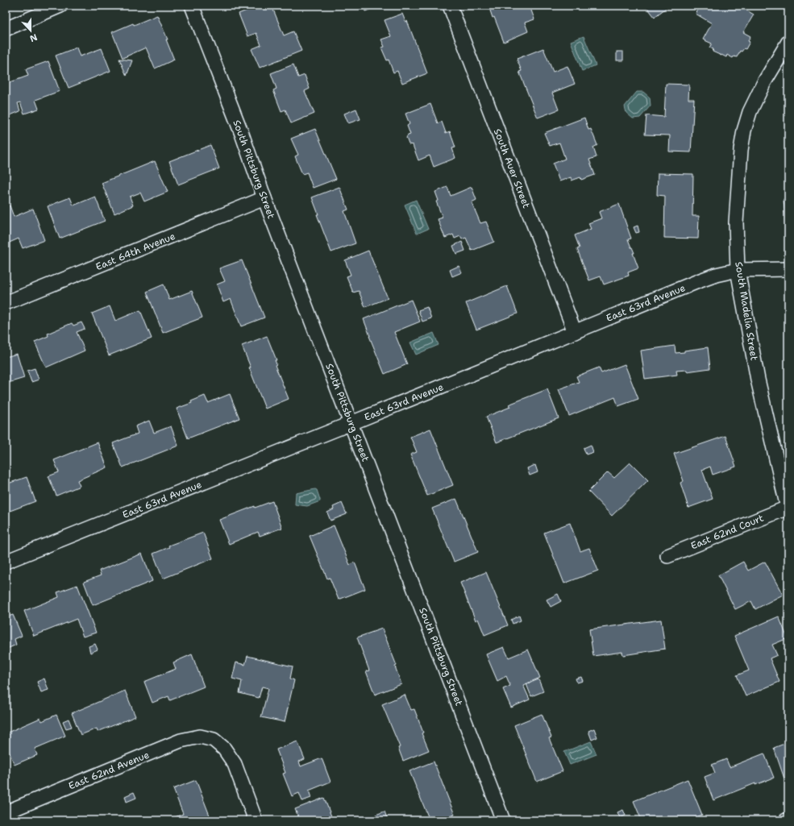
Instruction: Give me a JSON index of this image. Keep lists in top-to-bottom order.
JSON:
{
  "streets": {
    "street": [
      "South Auer Street",
      "South Pittsburg Street",
      "East 64th Avenue",
      "East 63rd Avenue",
      "South Madelia Street",
      "East 62nd Court",
      "East 62nd Avenue"
    ]
  },
  "crossings": [
    ["South Auer Street", "East 63rd Avenue"],
    ["South Pittsburg Street", "East 64th Avenue"],
    ["South Pittsburg Street", "East 63rd Avenue"],
    ["East 63rd Avenue", "South Madelia Street"],
    ["South Madelia Street", "East 62nd Court"]
  ],
  "north": "bottom"
}
